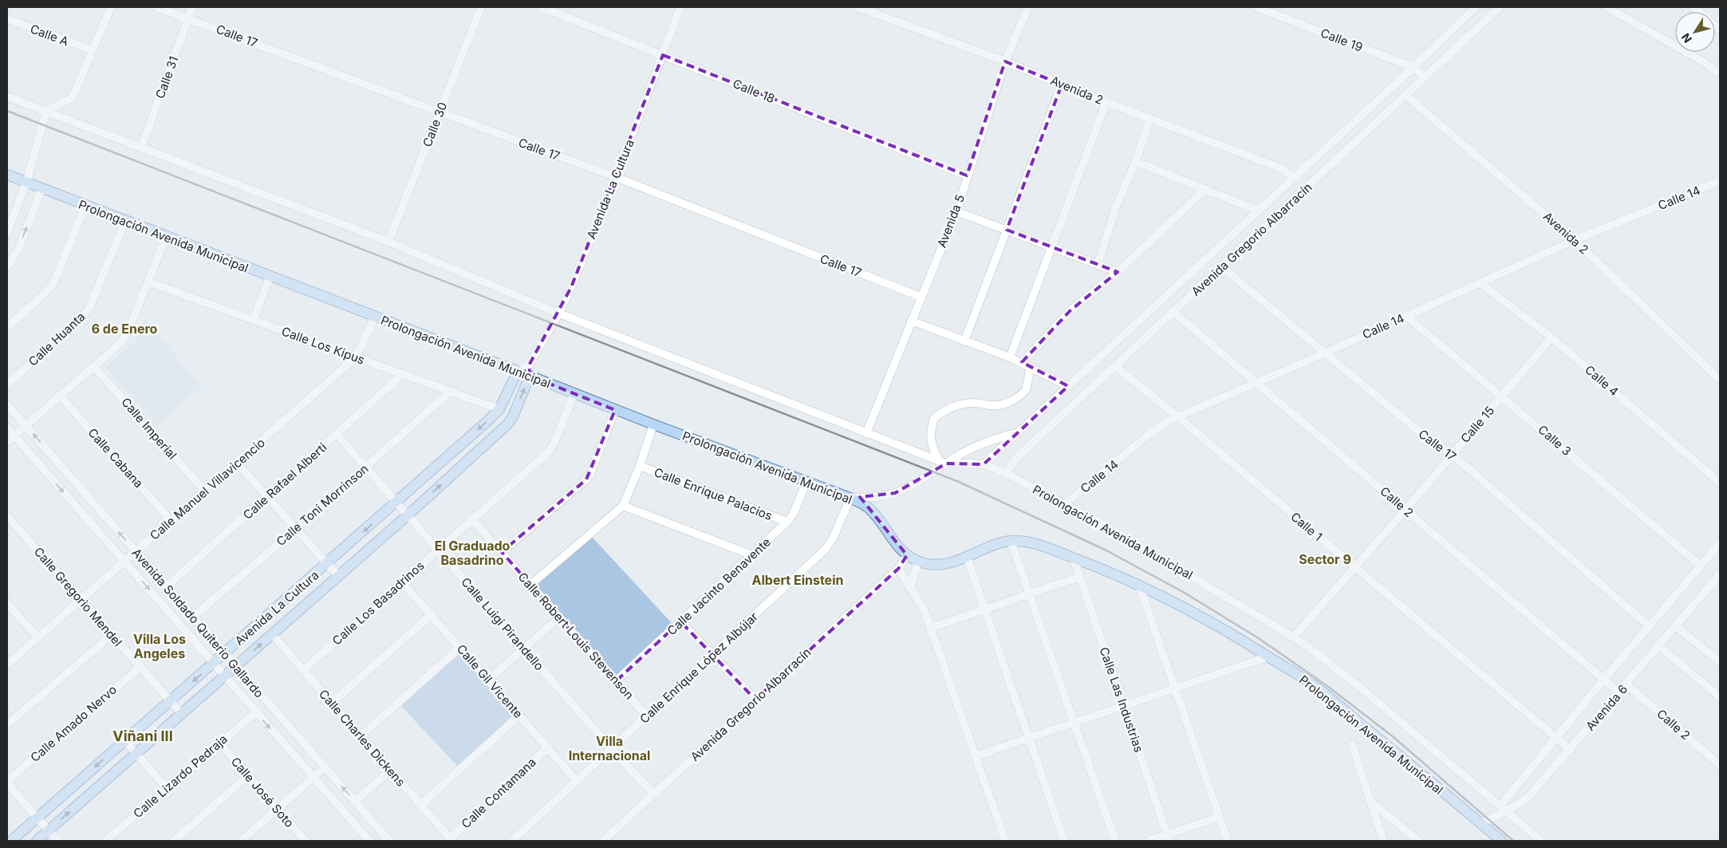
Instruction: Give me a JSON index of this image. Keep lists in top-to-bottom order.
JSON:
{
  "streets": {
    "main road": ["Avenida La Cultura", "Prolongación Avenida Municipal"],
    "street": [
      "Calle A",
      "Calle 17",
      "Calle 19",
      "Calle 31",
      "Avenida 2",
      "Calle 18",
      "Calle 30",
      "Calle 14",
      "Avenida 5",
      "Avenida Gregorio Albarracín",
      "Calle Huanta",
      "Calle Los Kipus",
      "Calle 4",
      "Calle 15",
      "Calle Imperial",
      "Calle 3",
      "Calle Cabana",
      "Calle Rafael Alberti",
      "Calle Manuel Villavicencio",
      "Calle Enrique Palacios",
      "Calle 2",
      "Calle Toni Morrinson",
      "Calle 1",
      "Calle Jacinto Benavente",
      "Calle Gregorio Mendel",
      "Calle Los Basadrinos",
      "Avenida Soldado Quiterio Gallardo",
      "Calle Luigi Pirandello",
      "Calle Robert Louis Stevenson",
      "Calle Enrique López Albújar",
      "Calle Gil Vicente",
      "Calle Las Industrias",
      "Avenida 6",
      "Calle Amado Nervo",
      "Calle Charles Dickens",
      "Calle Lizardo Pedraja",
      "Calle José Soto",
      "Calle Contamana"
    ]
  },
  "crossings": [
    ["Calle 17", "Calle 31"],
    ["Calle 17", "Calle 30"],
    ["Calle 17", "Avenida La Cultura"],
    ["Calle 17", "Calle 14"],
    ["Calle 17", "Avenida 5"],
    ["Calle 17", "Avenida Gregorio Albarracín"],
    ["Calle 17", "Calle 15"],
    ["Calle 17", "Avenida 6"],
    ["Calle 19", "Avenida Gregorio Albarracín"],
    ["Avenida 2", "Calle 14"],
    ["Avenida 2", "Avenida 5"],
    ["Avenida 2", "Avenida Gregorio Albarracín"],
    ["Calle 18", "Avenida La Cultura"],
    ["Calle 18", "Avenida 5"],
    ["Avenida La Cultura", "Prolongación Avenida Municipal"],
    ["Avenida La Cultura", "Calle Los Kipus"],
    ["Avenida La Cultura", "Calle Gregorio Mendel"],
    ["Avenida La Cultura", "Avenida Soldado Quiterio Gallardo"],
    ["Avenida La Cultura", "Calle Luigi Pirandello"],
    ["Avenida La Cultura", "Calle Charles Dickens"],
    ["Calle 14", "Prolongación Avenida Municipal"],
    ["Calle 14", "Calle 4"],
    ["Calle 14", "Calle 3"],
    ["Calle 14", "Calle 2"],
    ["Calle 14", "Calle 1"],
    ["Prolongación Avenida Municipal", "Avenida Gregorio Albarracín"],
    ["Prolongación Avenida Municipal", "Calle Huanta"],
    ["Prolongación Avenida Municipal", "Calle 15"],
    ["Prolongación Avenida Municipal", "Calle Manuel Villavicencio"],
    ["Prolongación Avenida Municipal", "Calle Jacinto Benavente"],
    ["Prolongación Avenida Municipal", "Calle Los Basadrinos"],
    ["Prolongación Avenida Municipal", "Calle Enrique López Albújar"],
    ["Prolongación Avenida Municipal", "Calle Las Industrias"],
    ["Prolongación Avenida Municipal", "Avenida 6"],
    ["Avenida Gregorio Albarracín", "Calle 2"],
    ["Avenida Gregorio Albarracín", "Calle 1"],
    ["Avenida Gregorio Albarracín", "Calle Luigi Pirandello"],
    ["Calle Los Kipus", "Calle Rafael Alberti"],
    ["Calle Los Kipus", "Calle Manuel Villavicencio"],
    ["Calle Los Kipus", "Calle Toni Morrinson"],
    ["Calle 4", "Calle 15"],
    ["Calle 15", "Calle 3"],
    ["Calle 15", "Calle 2"],
    ["Calle 15", "Calle 1"],
    ["Calle Imperial", "Calle Manuel Villavicencio"],
    ["Calle 3", "Avenida 6"],
    ["Calle Cabana", "Calle Manuel Villavicencio"],
    ["Calle Rafael Alberti", "Avenida Soldado Quiterio Gallardo"],
    ["Calle Rafael Alberti", "Calle Luigi Pirandello"],
    ["Calle Manuel Villavicencio", "Calle Gregorio Mendel"],
    ["Calle Manuel Villavicencio", "Avenida Soldado Quiterio Gallardo"],
    ["Calle Enrique Palacios", "Calle Jacinto Benavente"],
    ["Calle 2", "Avenida 6"],
    ["Calle Toni Morrinson", "Avenida Soldado Quiterio Gallardo"],
    ["Calle Toni Morrinson", "Calle Luigi Pirandello"],
    ["Calle 1", "Avenida 6"],
    ["Calle Jacinto Benavente", "Calle Robert Louis Stevenson"],
    ["Calle Gregorio Mendel", "Calle Amado Nervo"],
    ["Calle Los Basadrinos", "Calle Luigi Pirandello"],
    ["Calle Los Basadrinos", "Calle Robert Louis Stevenson"],
    ["Calle Los Basadrinos", "Calle Gil Vicente"],
    ["Calle Los Basadrinos", "Calle Charles Dickens"],
    ["Avenida Soldado Quiterio Gallardo", "Calle Lizardo Pedraja"],
    ["Calle Luigi Pirandello", "Calle Enrique López Albújar"],
    ["Calle Robert Louis Stevenson", "Calle Enrique López Albújar"],
    ["Calle Enrique López Albújar", "Calle Gil Vicente"],
    ["Calle Gil Vicente", "Calle Contamana"],
    ["Calle Charles Dickens", "Calle Contamana"],
    ["Calle Lizardo Pedraja", "Calle José Soto"]
  ],
  "districts": [
    "6 de Enero",
    "El Graduado Basadrino",
    "Sector 9",
    "Albert Einstein",
    "Villa Los Angeles",
    "Viñani III",
    "Villa Internacional"
  ],
  "north": "bottom left"
}
